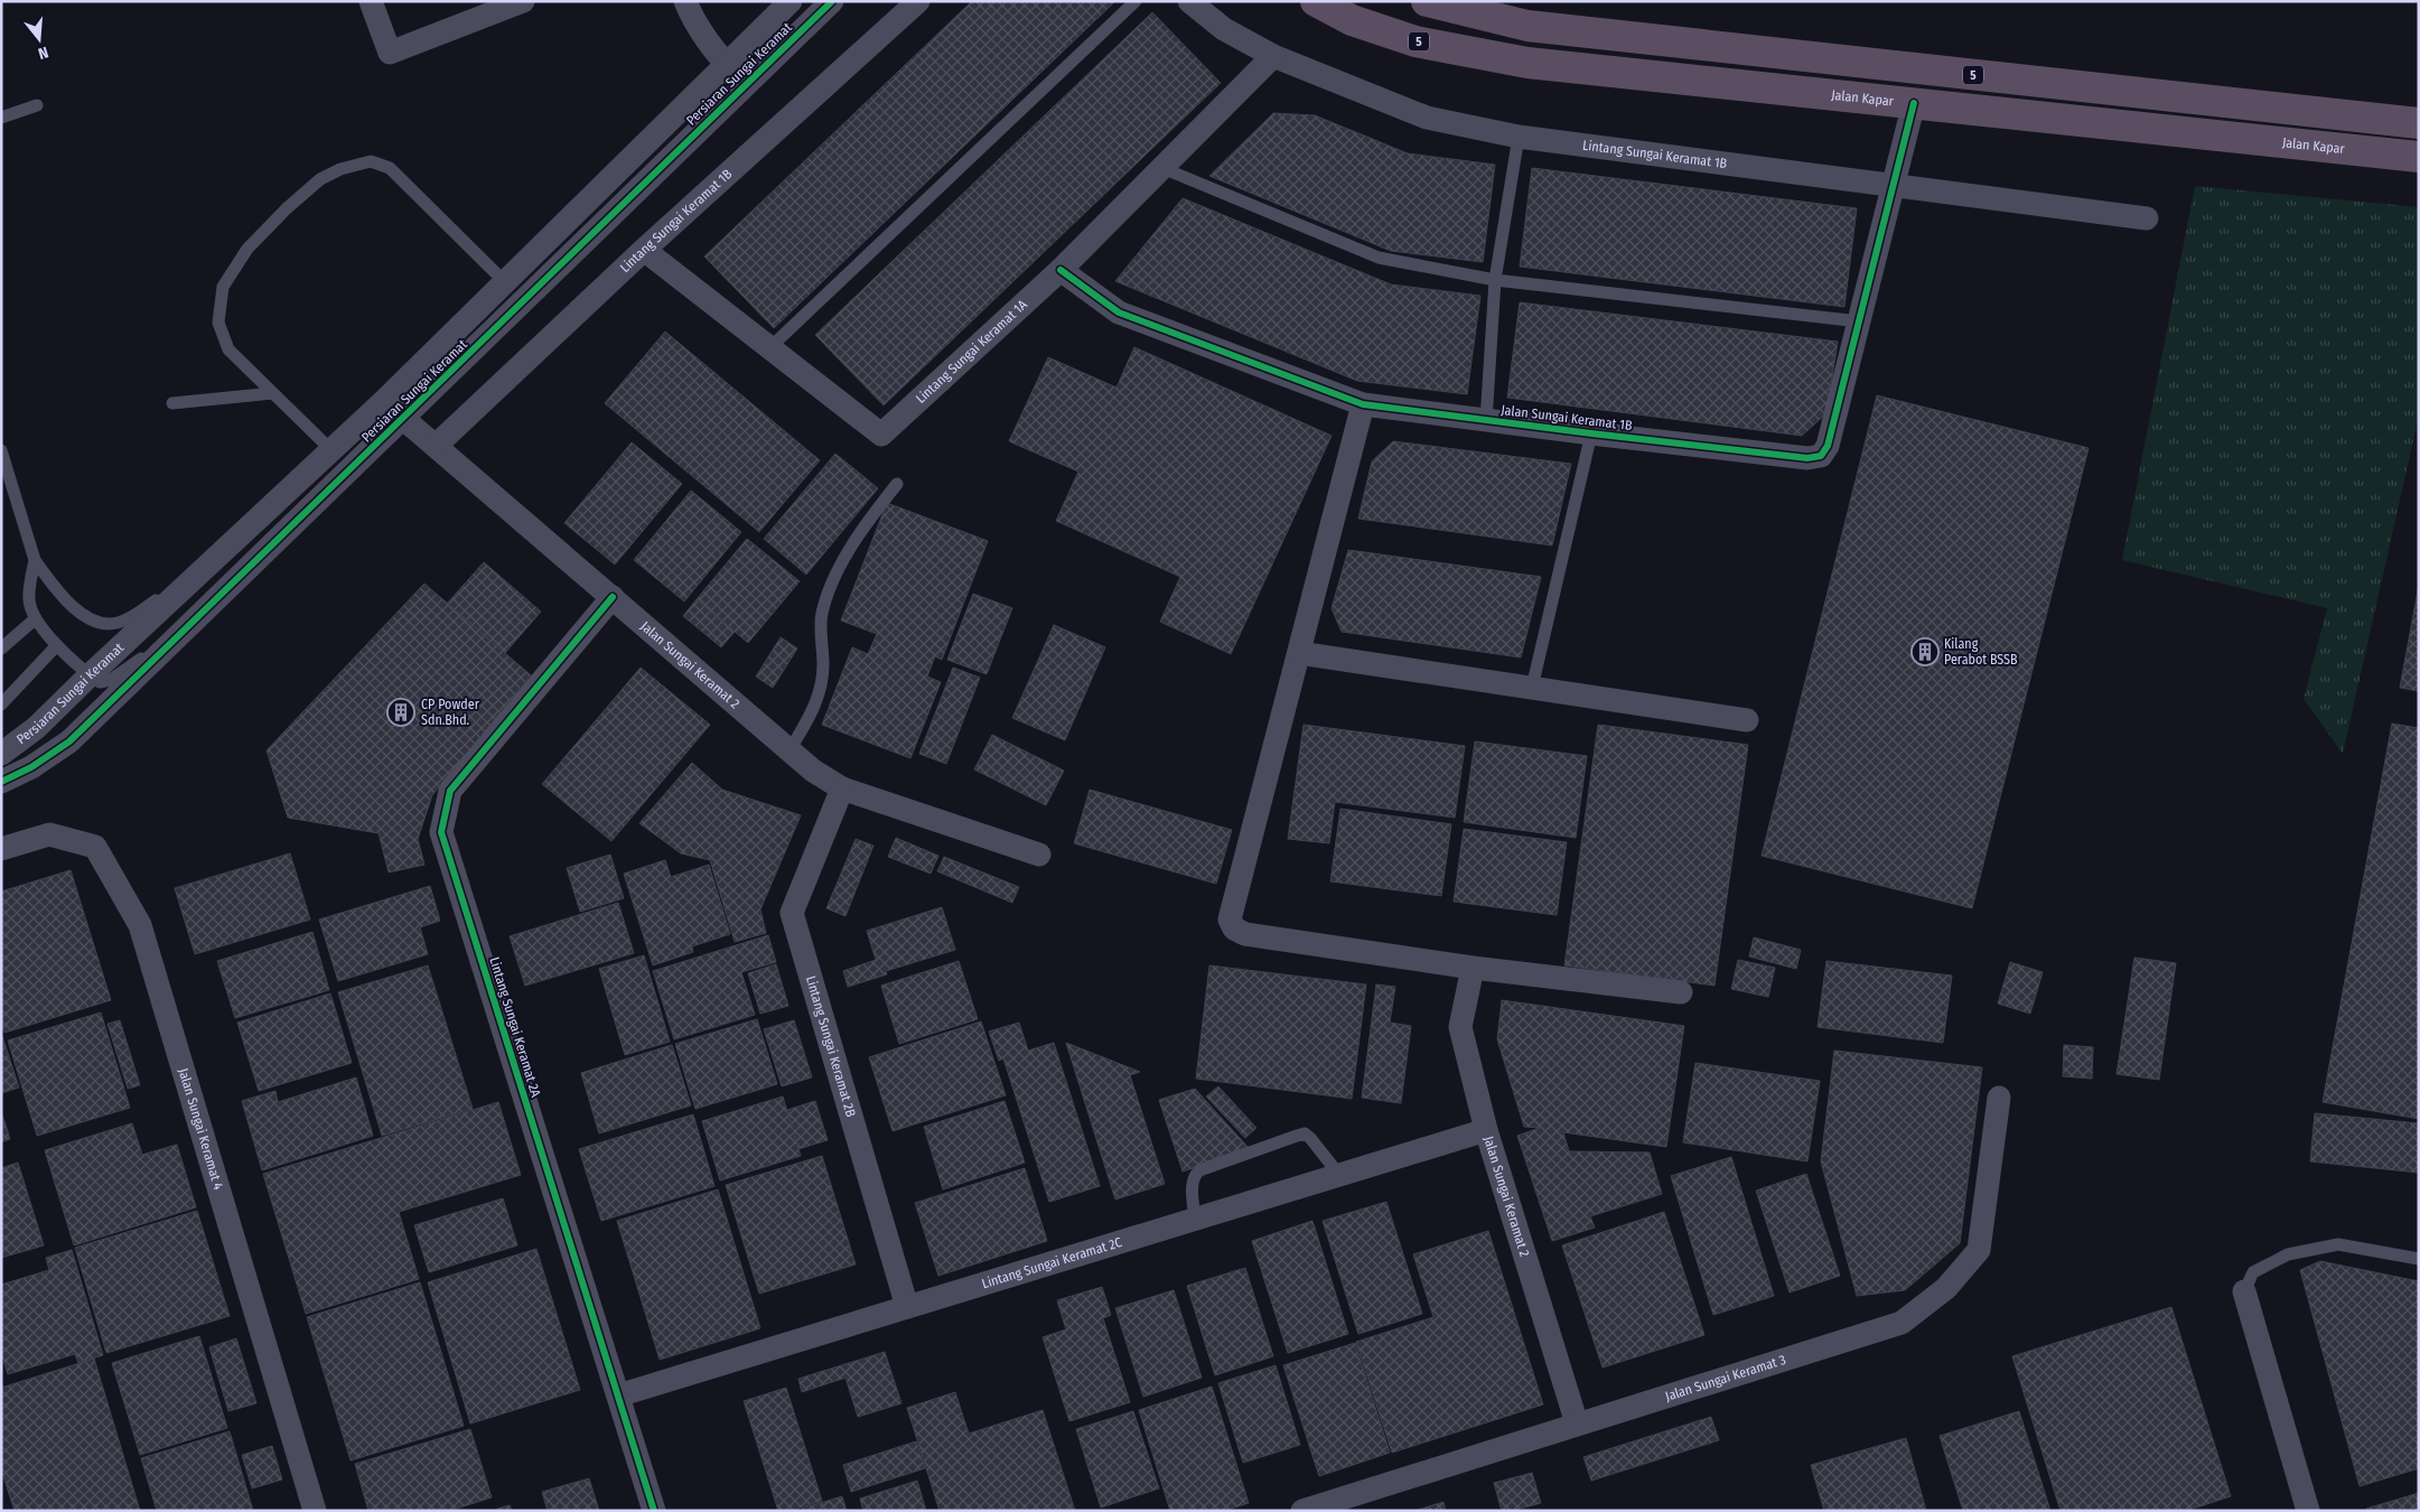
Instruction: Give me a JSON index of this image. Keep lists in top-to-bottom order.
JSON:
{
  "streets": {
    "highway": ["5", "Jalan Kapar"],
    "street": [
      "Persiaran Sungai Keramat",
      "Lintang Sungai Keramat 1B",
      "Lintang Sungai Keramat 1A",
      "Jalan Sungai Keramat 1B",
      "Jalan Sungai Keramat 2",
      "Lintang Sungai Keramat 2A",
      "Lintang Sungai Keramat 2B",
      "Jalan Sungai Keramat 4",
      "Lintang Sungai Keramat 2C",
      "Jalan Sungai Keramat 3"
    ]
  },
  "crossings": [
    ["Persiaran Sungai Keramat", "Jalan Sungai Keramat 2"],
    ["Jalan Kapar", "Jalan Sungai Keramat 1B"],
    ["Lintang Sungai Keramat 1B", "Lintang Sungai Keramat 1A"],
    ["Lintang Sungai Keramat 1B", "Jalan Sungai Keramat 1B"],
    ["Lintang Sungai Keramat 1B", "Jalan Sungai Keramat 2"],
    ["Lintang Sungai Keramat 1A", "Jalan Sungai Keramat 1B"],
    ["Jalan Sungai Keramat 2", "Lintang Sungai Keramat 2A"],
    ["Jalan Sungai Keramat 2", "Lintang Sungai Keramat 2B"],
    ["Jalan Sungai Keramat 2", "Lintang Sungai Keramat 2C"],
    ["Jalan Sungai Keramat 2", "Jalan Sungai Keramat 3"],
    ["Lintang Sungai Keramat 2A", "Lintang Sungai Keramat 2C"],
    ["Lintang Sungai Keramat 2B", "Lintang Sungai Keramat 2C"]
  ],
  "places": {
    "building": ["Kilang Perabot BSSB", "CP Powder Sdn.Bhd."]
  },
  "north": "bottom"
}
